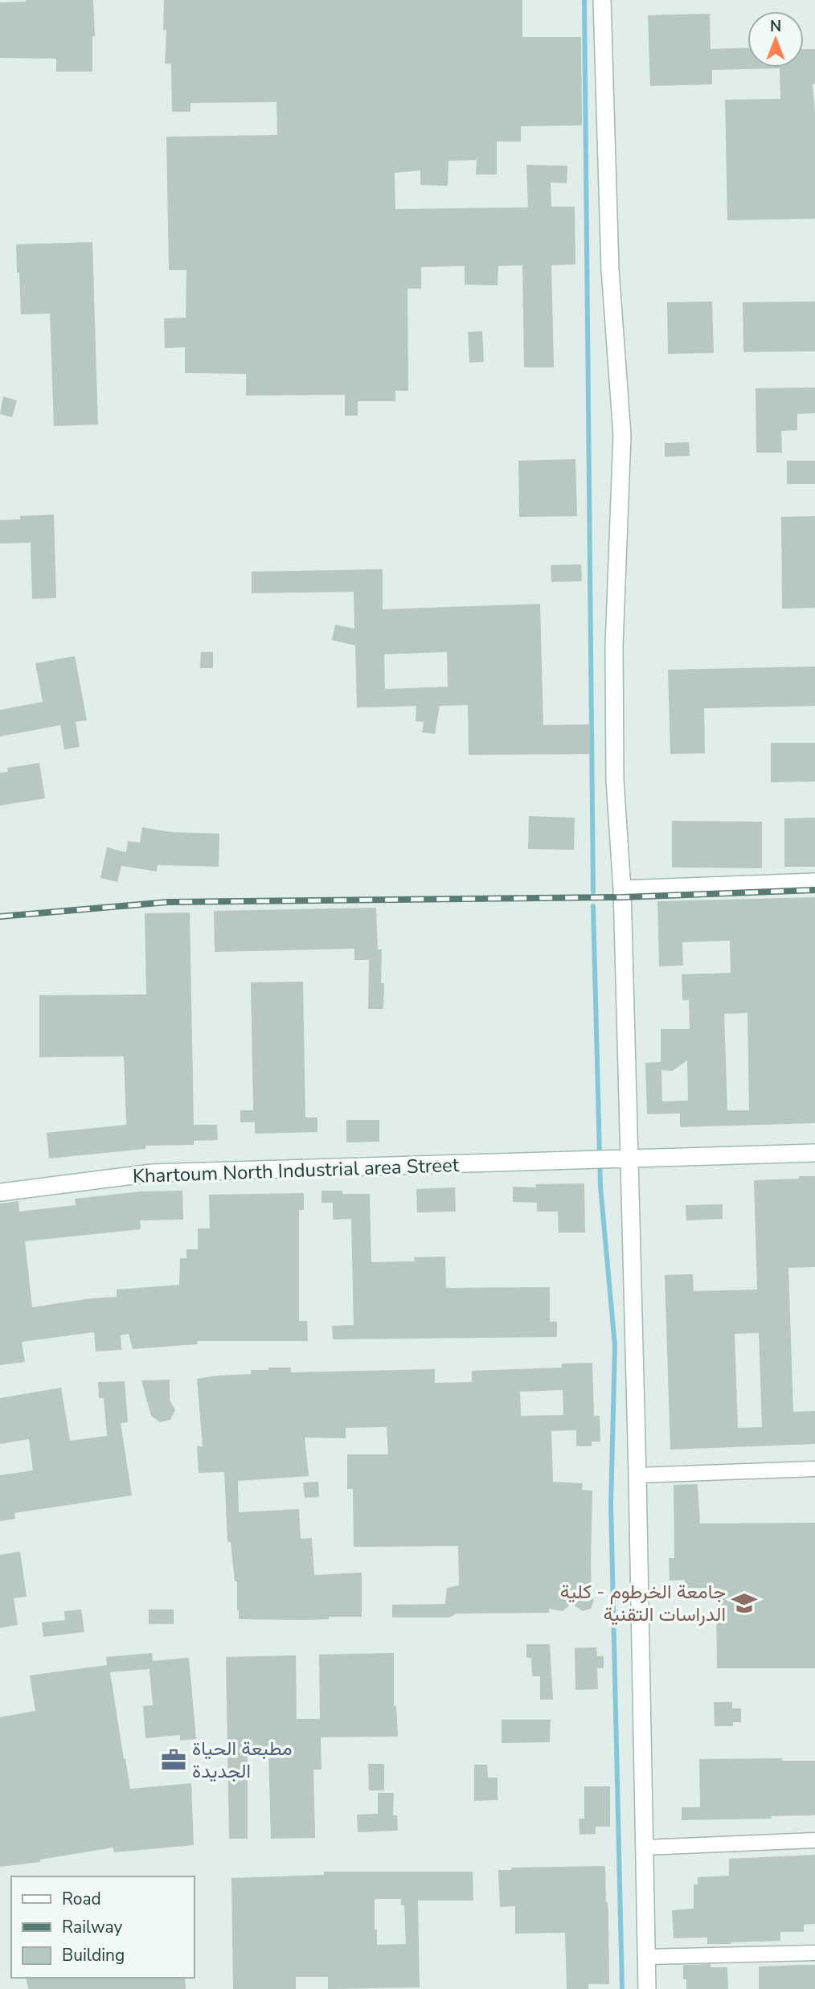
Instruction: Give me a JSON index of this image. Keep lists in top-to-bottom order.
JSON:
{
  "streets": {
    "street": ["Khartoum North Industrial area Street"]
  },
  "places": {
    "school or university": ["جامعة الخرطوم - كلية الدراسات التقنية"],
    "office": ["مطبعة الحياة الجديدة"]
  },
  "legend": ["Road", "Railway", "Building"],
  "north": "top"
}
